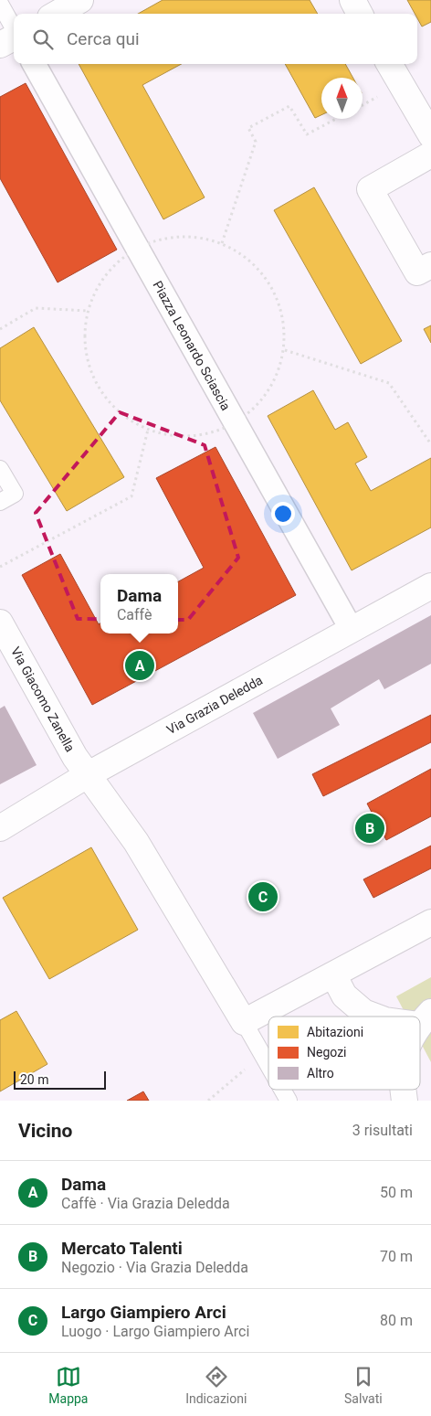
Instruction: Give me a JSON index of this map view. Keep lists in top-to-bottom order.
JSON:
{
  "streets": {
    "street": ["Piazza Leonardo Sciascia", "Via Giacomo Zanella", "Via Grazia Deledda"]
  },
  "crossings": [
    ["Piazza Leonardo Sciascia", "Via Grazia Deledda"],
    ["Via Giacomo Zanella", "Via Grazia Deledda"]
  ],
  "legend": ["Abitazioni", "Negozi", "Altro"],
  "scale_bar": "20 m",
  "north": "top",
  "page": {
    "search": "Cerca qui",
    "popup": ["Dama", "Caffè"],
    "pins": ["A", "B", "C"],
    "scale": "20 m",
    "heading": ["Vicino", "3 risultati"],
    "list": [
      {
        "mark": "A",
        "name": "Dama",
        "note": "Caffè · Via Grazia Deledda",
        "value": "50 m"
      },
      {
        "mark": "B",
        "name": "Mercato Talenti",
        "note": "Negozio · Via Grazia Deledda",
        "value": "70 m"
      },
      {
        "mark": "C",
        "name": "Largo Giampiero Arci",
        "note": "Luogo · Largo Giampiero Arci",
        "value": "80 m"
      }
    ],
    "nav": ["Mappa", "Indicazioni", "Salvati"]
  }
}
